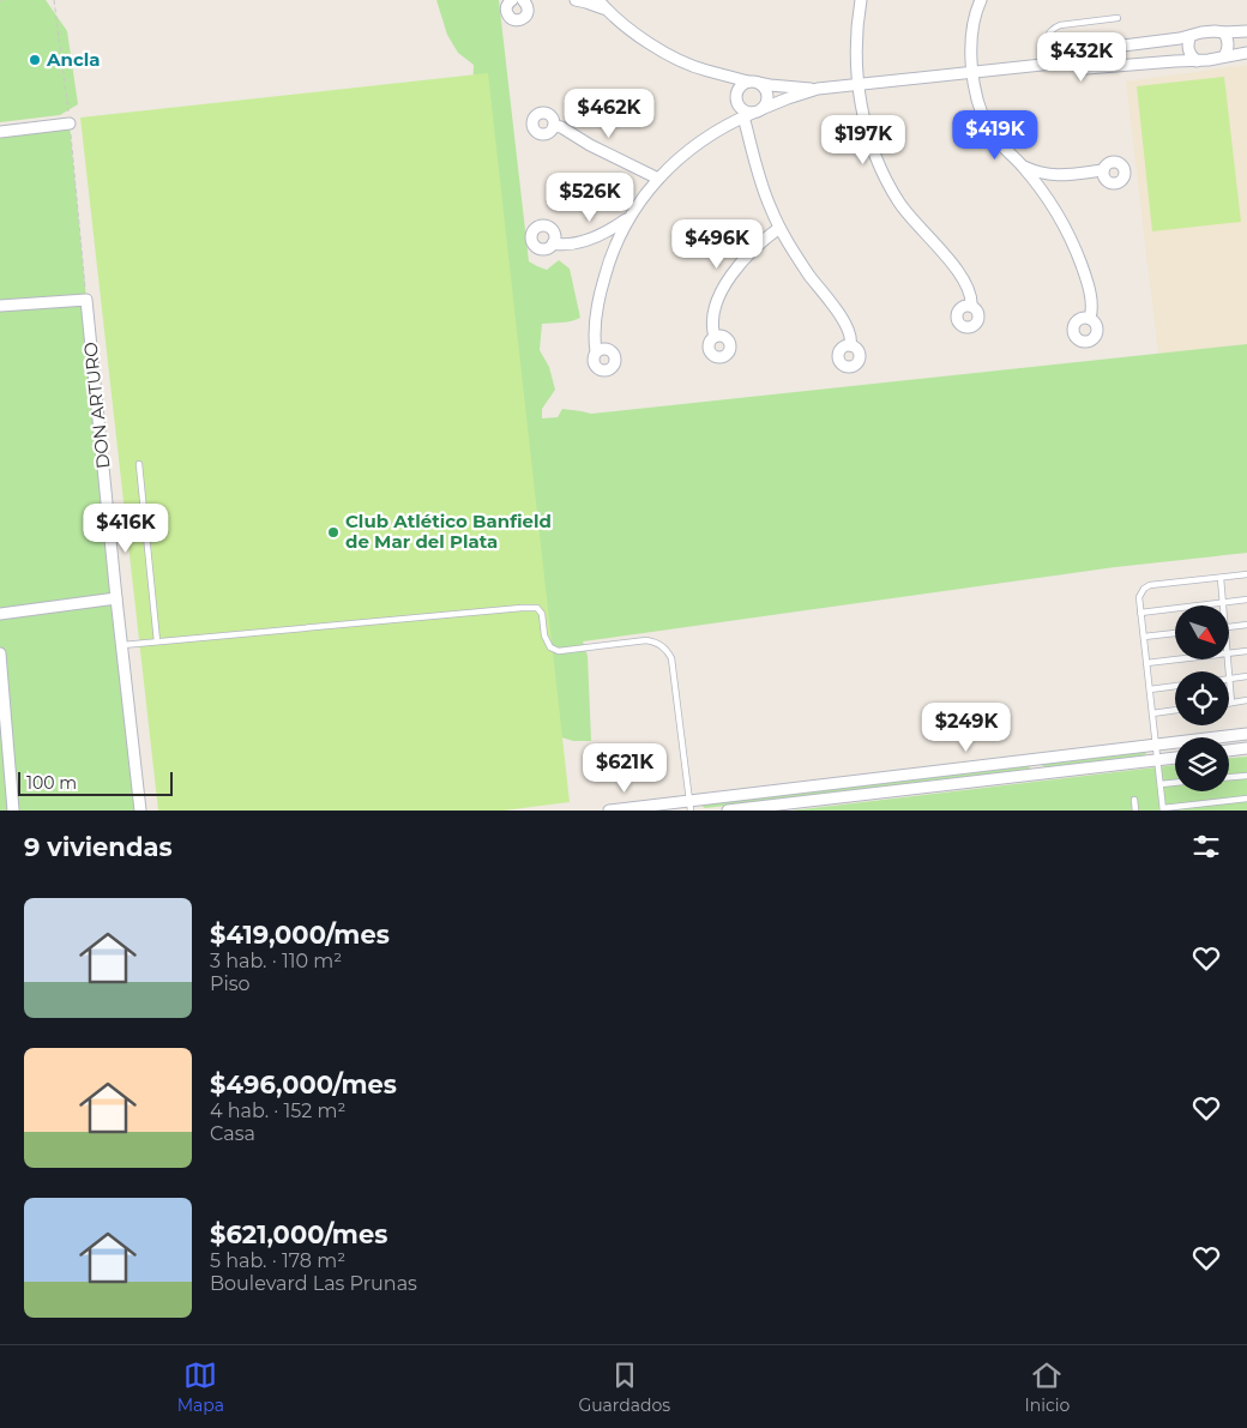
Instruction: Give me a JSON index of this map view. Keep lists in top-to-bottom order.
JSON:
{
  "streets": {
    "street": ["DON ARTURO"]
  },
  "places": ["Ancla", "Club Atlético Banfield de Mar del Plata"],
  "scale_bar": "100 m",
  "north": "bottom right",
  "page": {
    "price": [
      "$432K",
      "$462K",
      "$419K",
      "$197K",
      "$526K",
      "$496K",
      "$416K",
      "$249K",
      "$621K"
    ],
    "scale": "100 m",
    "heading": "9 viviendas",
    "list": [
      {
        "name": "$419,000/mes",
        "note": "3 hab. · 110 m² · Piso"
      },
      {
        "name": "$496,000/mes",
        "note": "4 hab. · 152 m² · Casa"
      },
      {
        "name": "$621,000/mes",
        "note": "5 hab. · 178 m² · Boulevard Las Prunas"
      }
    ],
    "tabs": ["Mapa", "Guardados", "Inicio"]
  }
}
